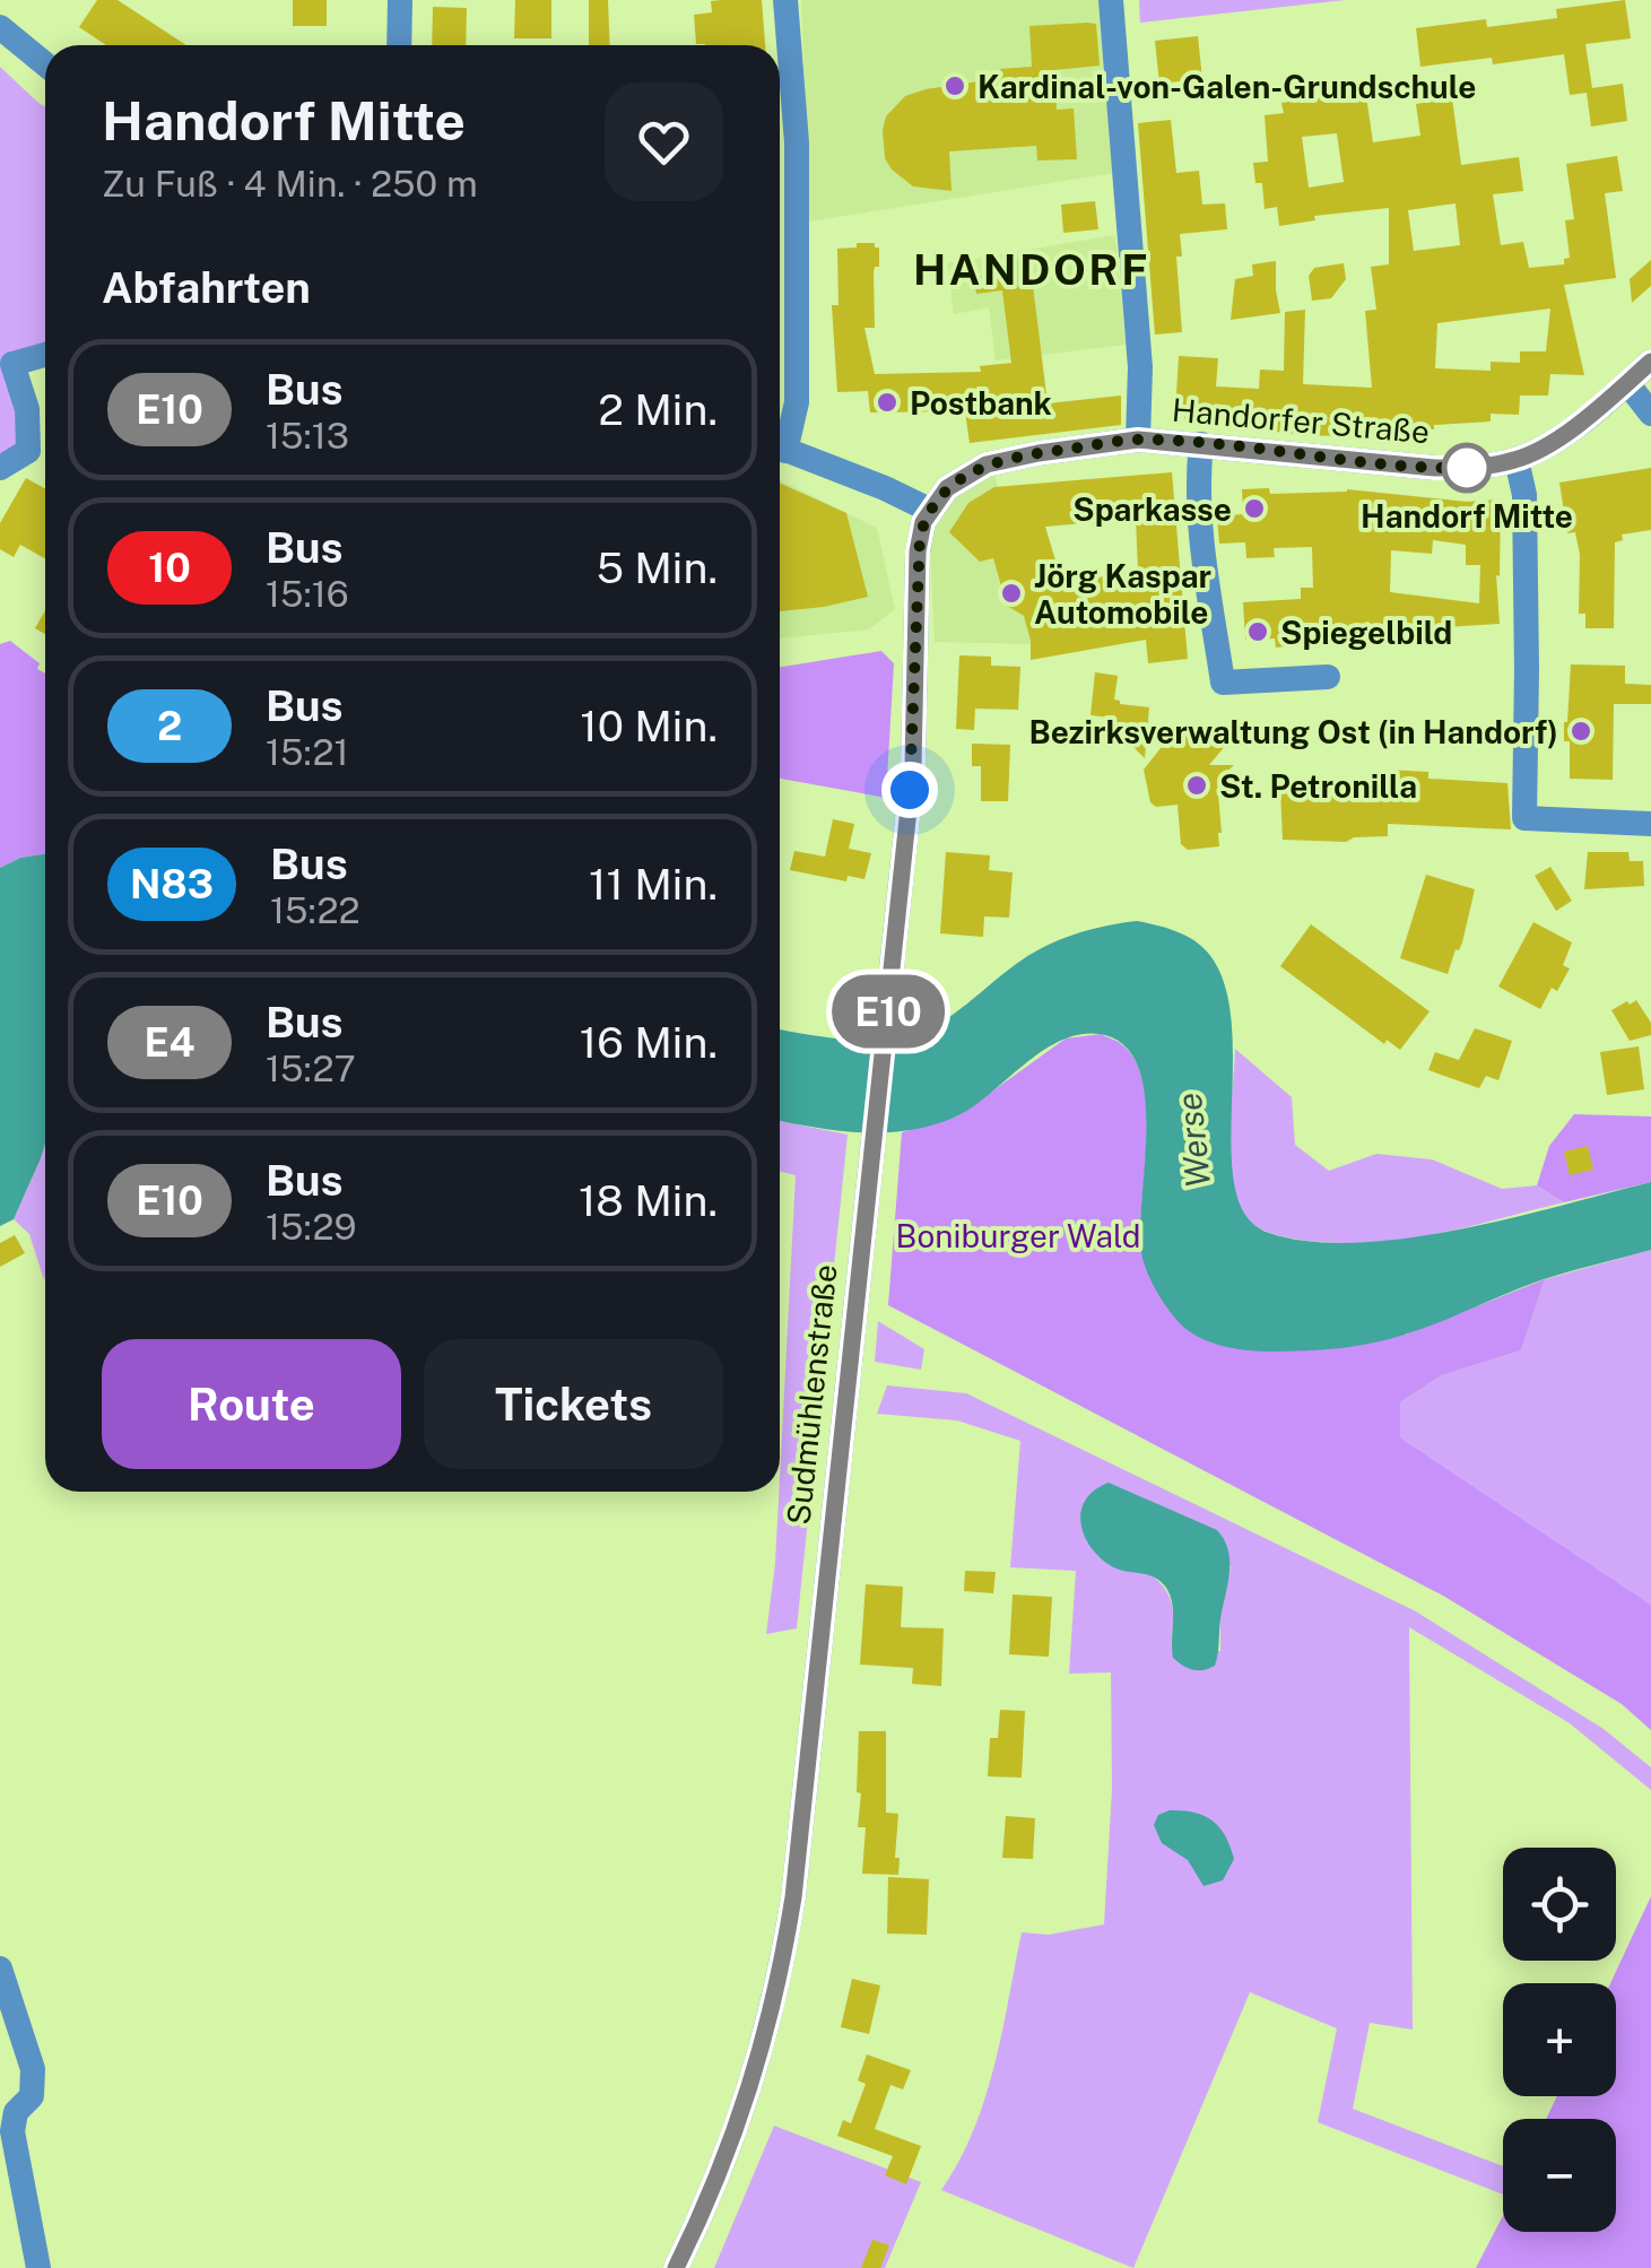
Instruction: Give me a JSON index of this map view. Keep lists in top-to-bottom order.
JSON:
{
  "streets": {
    "street": ["Handorfer Straße", "Sudmühlenstraße"]
  },
  "crossings": [
    ["Handorfer Straße", "Sudmühlenstraße"]
  ],
  "districts": ["HANDORF"],
  "water": ["Werse"],
  "parks": ["Boniburger Wald"],
  "places": [
    "Kardinal-von-Galen-Grundschule",
    "Postbank",
    "Handorf Mitte",
    "Sparkasse",
    "Jörg Kaspar Automobile",
    "Spiegelbild",
    "Bezirksverwaltung Ost (in Handorf)",
    "St. Petronilla"
  ],
  "lines": ["bus line E10"],
  "page": {
    "on_map": "E10",
    "heading": [
      ["Handorf Mitte", "Zu Fuß · 4 Min. · 250 m"],
      "Abfahrten"
    ],
    "list": [
      {
        "mark": "E10",
        "name": "Bus",
        "note": "15:13",
        "value": "2 Min."
      },
      {
        "mark": "10",
        "name": "Bus",
        "note": "15:16",
        "value": "5 Min."
      },
      {
        "mark": "2",
        "name": "Bus",
        "note": "15:21",
        "value": "10 Min."
      },
      {
        "mark": "N83",
        "name": "Bus",
        "note": "15:22",
        "value": "11 Min."
      },
      {
        "mark": "E4",
        "name": "Bus",
        "note": "15:27",
        "value": "16 Min."
      },
      {
        "mark": "E10",
        "name": "Bus",
        "note": "15:29",
        "value": "18 Min."
      }
    ],
    "buttons": ["Route", "Tickets"],
    "map_buttons": ["+", "−"]
  }
}
